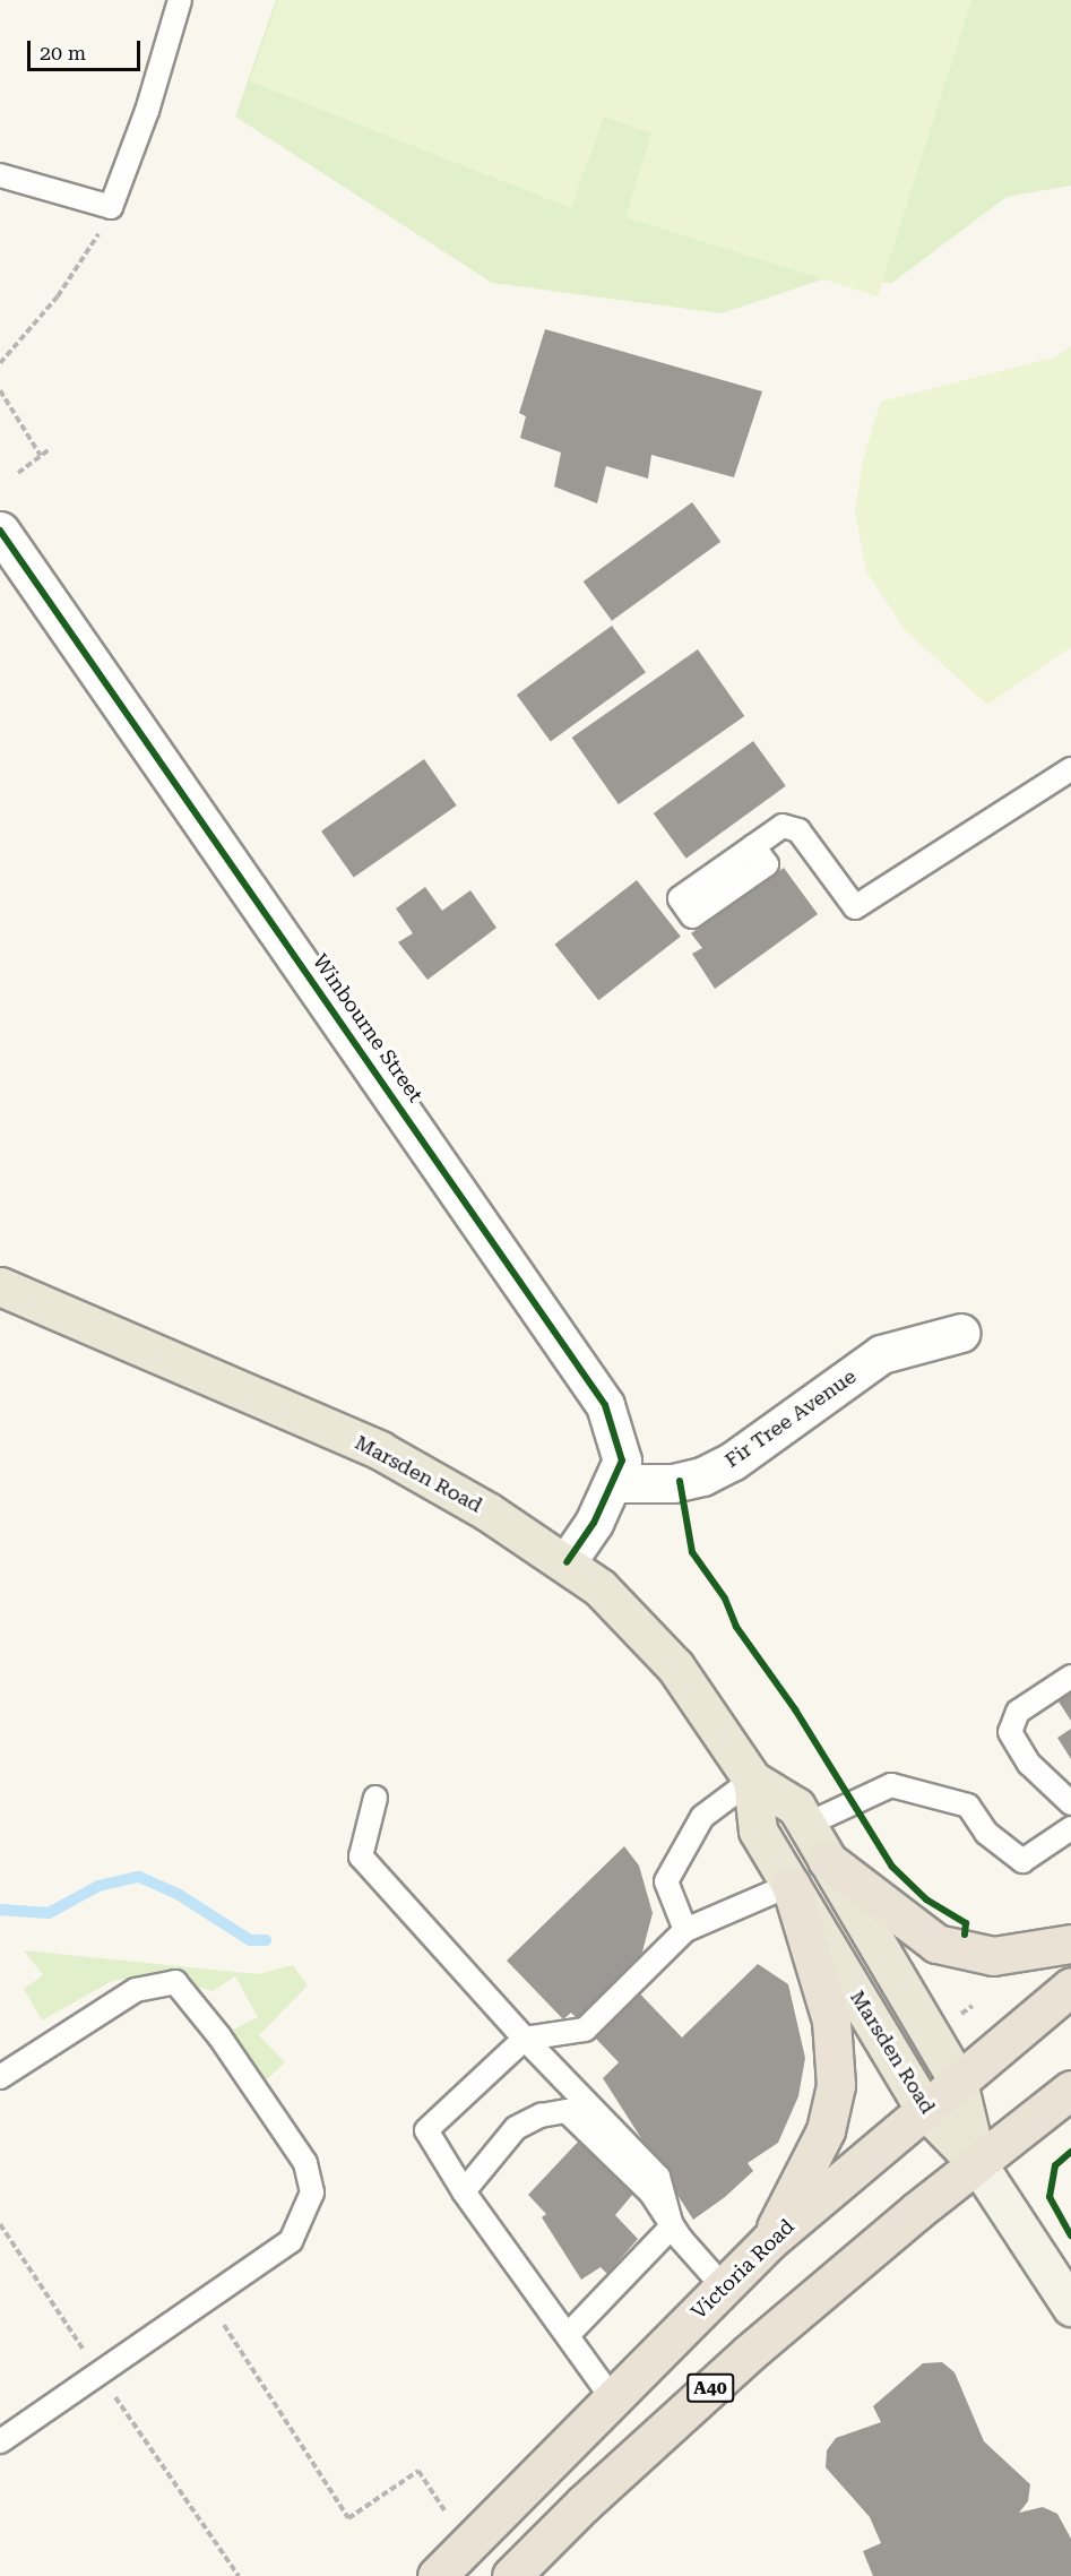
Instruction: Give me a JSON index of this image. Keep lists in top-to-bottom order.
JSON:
{
  "streets": {
    "highway": ["Victoria Road", "A40"],
    "main road": ["Marsden Road"],
    "street": ["Winbourne Street", "Fir Tree Avenue"]
  },
  "crossings": [
    ["Winbourne Street", "Fir Tree Avenue"],
    ["Winbourne Street", "Marsden Road"],
    ["Marsden Road", "Victoria Road"],
    ["Marsden Road", "A40"]
  ],
  "scale_bar": "20 m"
}
